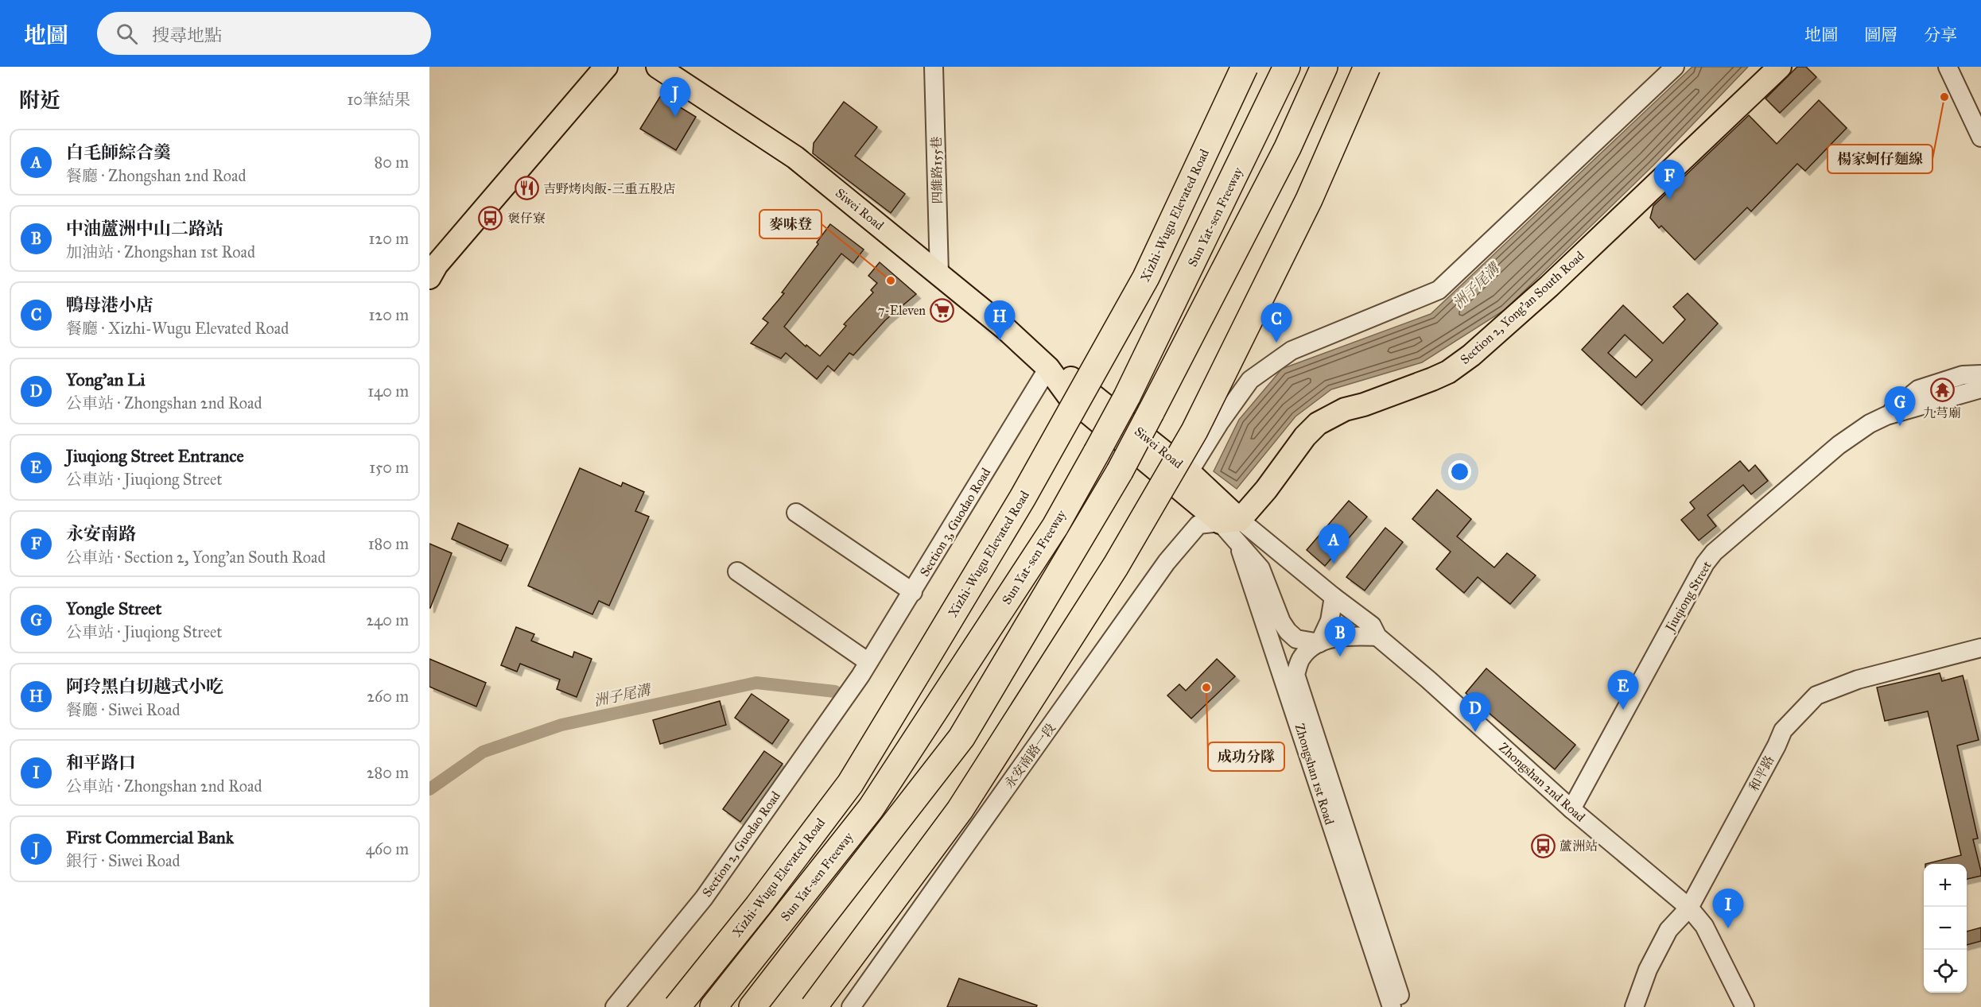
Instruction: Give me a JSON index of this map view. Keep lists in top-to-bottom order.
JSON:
{
  "streets": {
    "highway": ["Xizhi-Wugu Elevated Road", "Sun Yat-sen Freeway"],
    "main road": ["Siwei Road", "Section 2, Yong'an South Road"],
    "street": [
      "四維路155巷",
      "Section 3, Guodao Road",
      "Jiuqiong Street",
      "永安南路一段",
      "和平路",
      "Zhongshan 1st Road",
      "Zhongshan 2nd Road",
      "Section 2, Guodao Road"
    ]
  },
  "crossings": [
    ["四維路155巷", "Siwei Road"],
    ["Siwei Road", "Section 2, Yong'an South Road"],
    ["Siwei Road", "Section 3, Guodao Road"],
    ["Siwei Road", "永安南路一段"],
    ["Siwei Road", "Zhongshan 1st Road"],
    ["Siwei Road", "Zhongshan 2nd Road"],
    ["Section 2, Yong'an South Road", "永安南路一段"],
    ["Section 2, Yong'an South Road", "Zhongshan 1st Road"],
    ["Section 2, Yong'an South Road", "Zhongshan 2nd Road"],
    ["Section 3, Guodao Road", "Section 2, Guodao Road"],
    ["Jiuqiong Street", "Zhongshan 2nd Road"],
    ["永安南路一段", "Zhongshan 1st Road"],
    ["永安南路一段", "Zhongshan 2nd Road"],
    ["和平路", "Zhongshan 2nd Road"],
    ["Zhongshan 1st Road", "Zhongshan 2nd Road"]
  ],
  "water": ["洲子尾溝"],
  "places": {
    "other": ["楊家蚵仔麵線", "麥味登", "成功分隊"],
    "restaurant": ["吉野烤肉飯-三重五股店"],
    "bus stop": ["褒仔寮", "蘆洲站"],
    "supermarket": ["7-Eleven"],
    "temple": ["九芎廟"]
  },
  "page": {
    "header": "地圖",
    "search": "搜尋地點",
    "nav": ["地圖", "圖層", "分享"],
    "heading": ["附近", "10筆結果"],
    "pins": [
      "J",
      "F",
      "H",
      "C",
      "G",
      "A",
      "B",
      "E",
      "D",
      "I"
    ],
    "list": [
      {
        "mark": "A",
        "name": "白毛師綜合羹",
        "note": "餐廳 · Zhongshan 2nd Road",
        "value": "80 m"
      },
      {
        "mark": "B",
        "name": "中油蘆洲中山二路站",
        "note": "加油站 · Zhongshan 1st Road",
        "value": "120 m"
      },
      {
        "mark": "C",
        "name": "鴨母港小店",
        "note": "餐廳 · Xizhi-Wugu Elevated Road",
        "value": "120 m"
      },
      {
        "mark": "D",
        "name": "Yong'an Li",
        "note": "公車站 · Zhongshan 2nd Road",
        "value": "140 m"
      },
      {
        "mark": "E",
        "name": "Jiuqiong Street Entrance",
        "note": "公車站 · Jiuqiong Street",
        "value": "150 m"
      },
      {
        "mark": "F",
        "name": "永安南路",
        "note": "公車站 · Section 2, Yong'an South Road",
        "value": "180 m"
      },
      {
        "mark": "G",
        "name": "Yongle Street",
        "note": "公車站 · Jiuqiong Street",
        "value": "240 m"
      },
      {
        "mark": "H",
        "name": "阿玲黑白切越式小吃",
        "note": "餐廳 · Siwei Road",
        "value": "260 m"
      },
      {
        "mark": "I",
        "name": "和平路口",
        "note": "公車站 · Zhongshan 2nd Road",
        "value": "280 m"
      },
      {
        "mark": "J",
        "name": "First Commercial Bank",
        "note": "銀行 · Siwei Road",
        "value": "460 m"
      }
    ],
    "map_buttons": ["+", "−"]
  }
}
